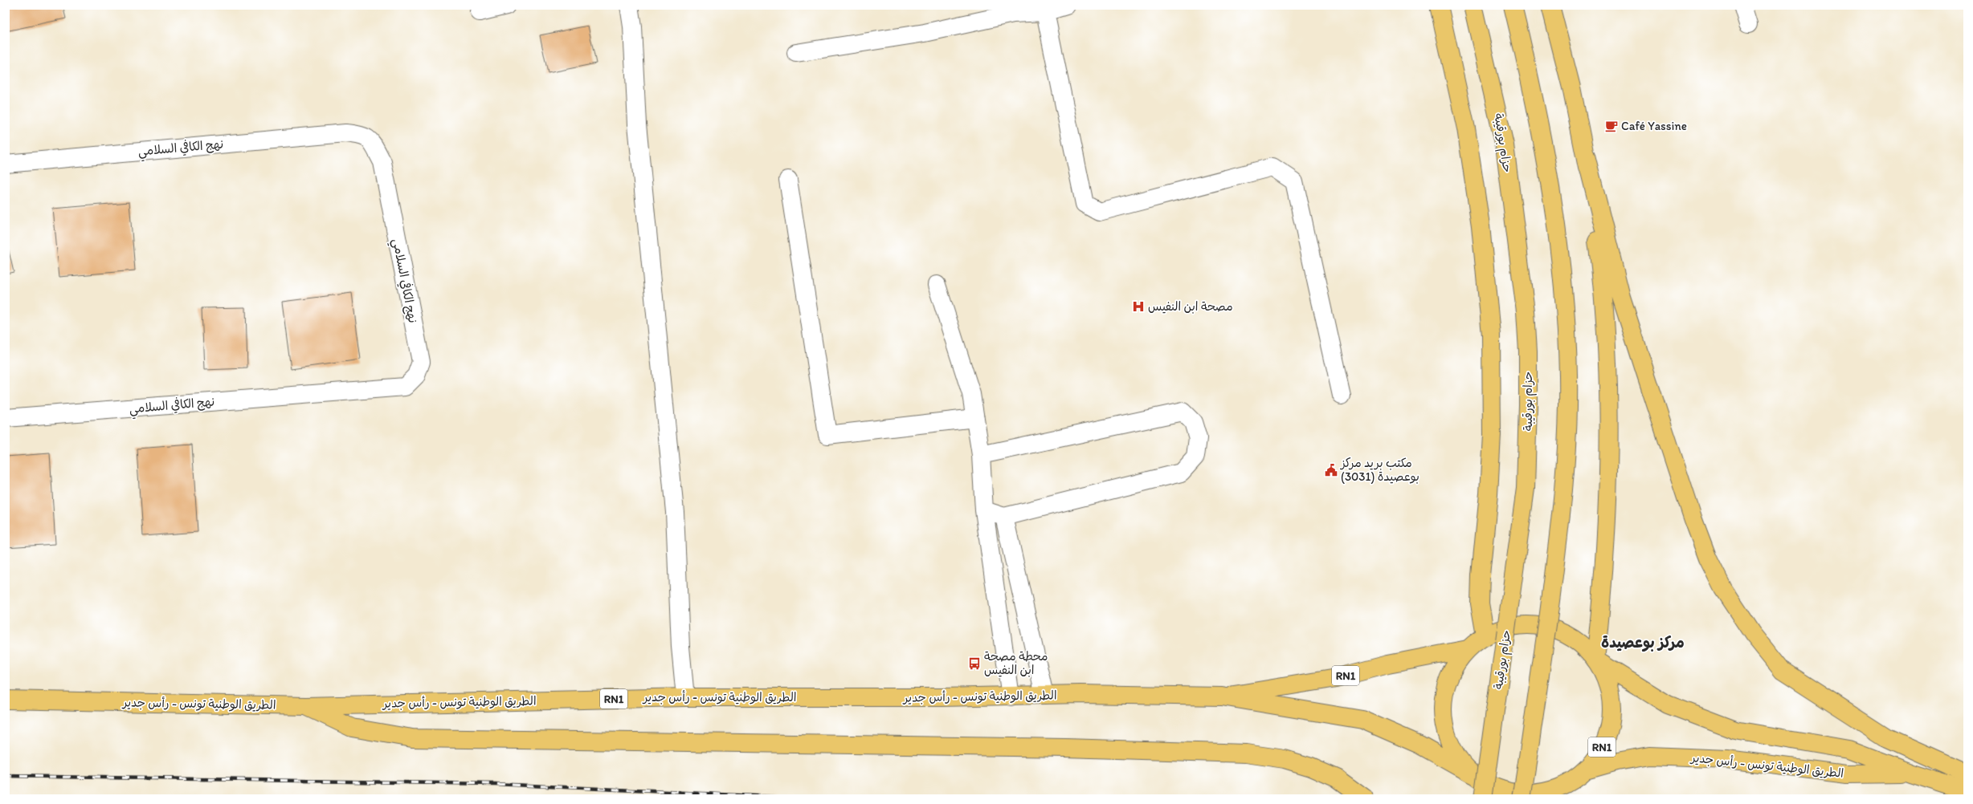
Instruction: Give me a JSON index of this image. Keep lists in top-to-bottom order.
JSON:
{
  "streets": {
    "main road": ["حزام بورقيبة", "RN1", "الطريق الوطنية تونس - رأس جدير"],
    "street": ["نهج الكافي السلامي"]
  },
  "crossings": [
    ["RN1", "الطريق الوطنية تونس - رأس جدير"]
  ],
  "districts": ["مركز بوعصيدة"],
  "places": {
    "cafe": ["Café Yassine"],
    "hospital": ["مصحة ابن النفيس"],
    "public building": ["مكتب بريد مركز بوعصيدة (3031)"],
    "bus stop": ["محطة مصحة ابن النفيس"]
  }
}
